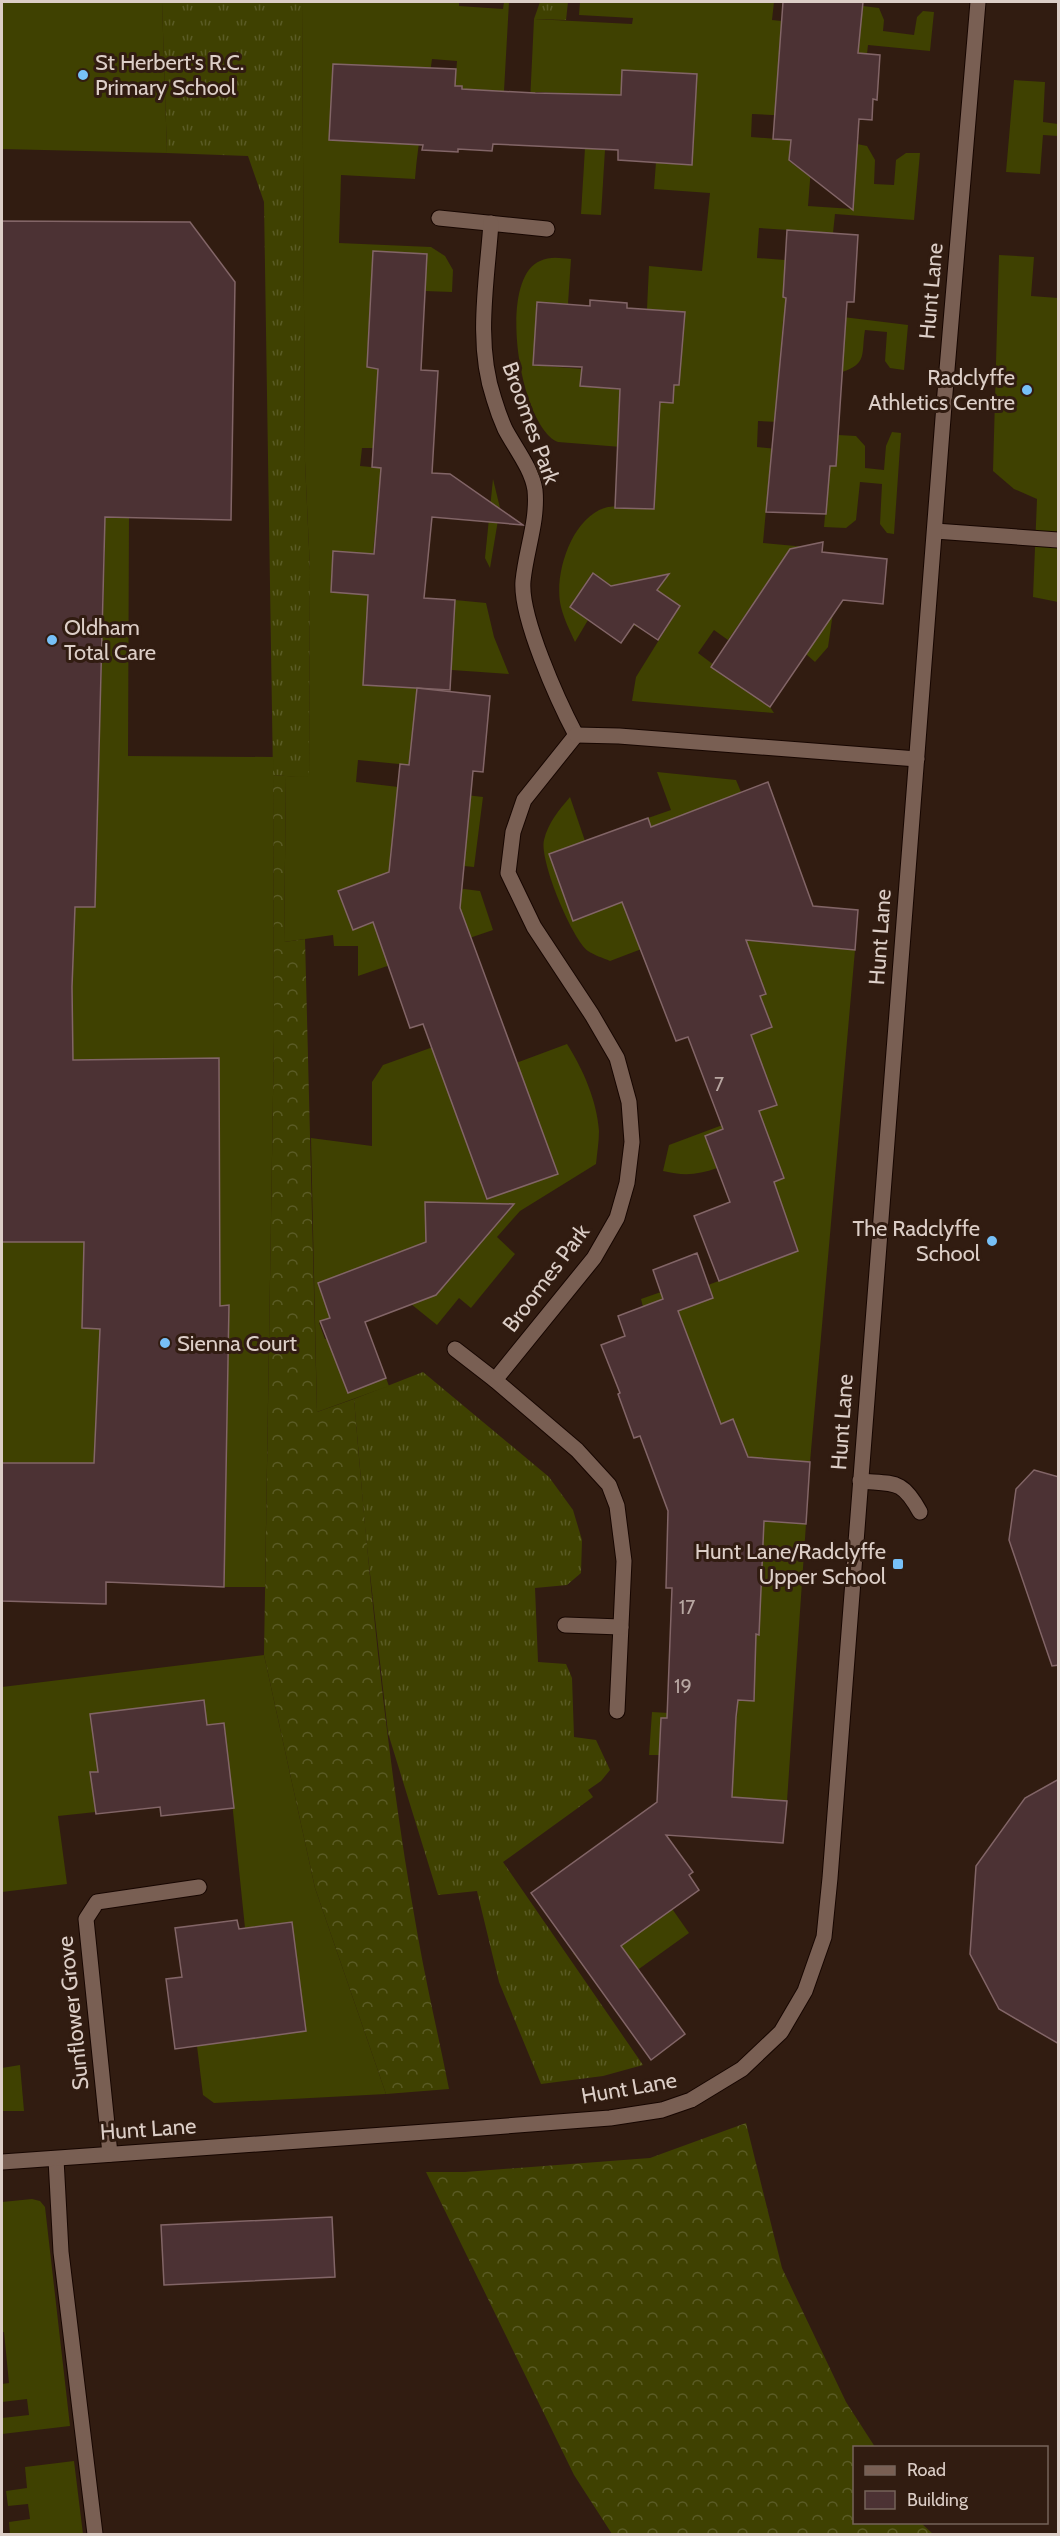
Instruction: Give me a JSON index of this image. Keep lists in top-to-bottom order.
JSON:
{
  "streets": {
    "street": ["Hunt Lane", "Broomes Park", "Sunflower Grove"]
  },
  "crossings": [
    ["Hunt Lane", "Sunflower Grove"]
  ],
  "places": {
    "other": [
      "St Herbert's R.C. Primary School",
      "Radclyffe Athletics Centre",
      "Oldham Total Care",
      "The Radclyffe School",
      "Sienna Court"
    ],
    "transit": ["Hunt Lane/Radclyffe Upper School"]
  },
  "house_numbers": ["7", "17", "19"],
  "legend": ["Road", "Building"]
}
